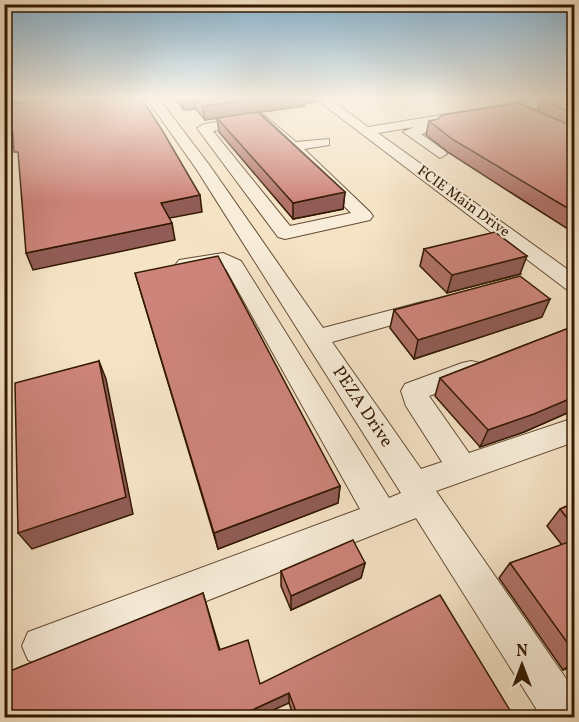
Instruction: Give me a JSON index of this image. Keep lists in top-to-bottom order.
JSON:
{
  "streets": {
    "street": ["FCIE Main Drive", "PEZA Drive"]
  },
  "north": "top"
}
